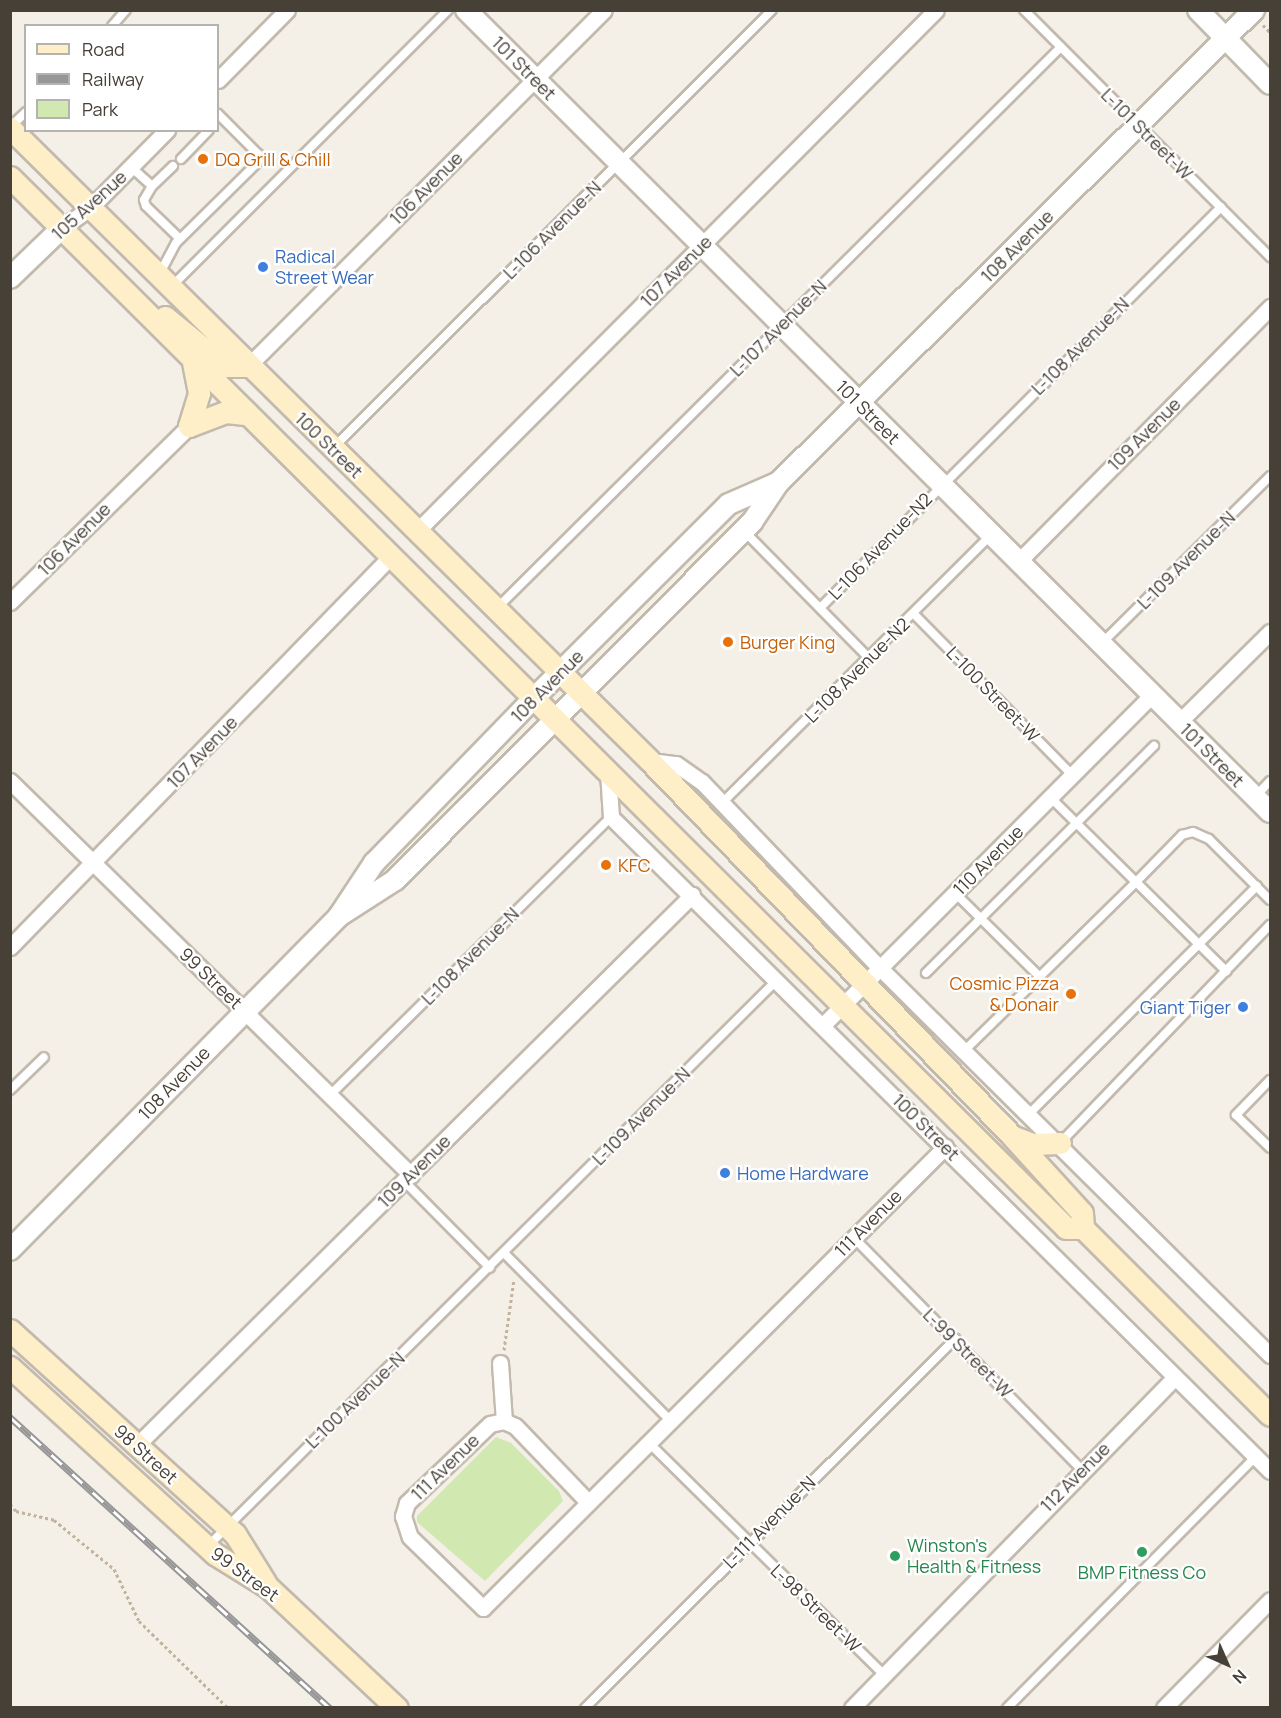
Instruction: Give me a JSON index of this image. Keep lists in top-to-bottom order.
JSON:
{
  "streets": {
    "main road": ["100 Street", "99 Street", "98 Street"],
    "street": [
      "101 Street",
      "106 Avenue",
      "105 Avenue",
      "108 Avenue",
      "107 Avenue",
      "109 Avenue",
      "110 Avenue",
      "111 Avenue",
      "112 Avenue"
    ],
    "lane": [
      "L-101 Street-W",
      "L-106 Avenue-N",
      "L-107 Avenue-N",
      "L-108 Avenue-N",
      "L-106 Avenue-N2",
      "L-109 Avenue-N",
      "L-108 Avenue-N2",
      "L-100 Street-W",
      "L-99 Street-W",
      "L-100 Avenue-N",
      "L-111 Avenue-N",
      "L-98 Street-W"
    ]
  },
  "crossings": [
    ["101 Street", "106 Avenue"],
    ["101 Street", "L-106 Avenue-N"],
    ["101 Street", "108 Avenue"],
    ["101 Street", "107 Avenue"],
    ["101 Street", "L-107 Avenue-N"],
    ["101 Street", "L-108 Avenue-N"],
    ["101 Street", "109 Avenue"],
    ["101 Street", "L-106 Avenue-N2"],
    ["101 Street", "L-109 Avenue-N"],
    ["101 Street", "L-108 Avenue-N2"],
    ["101 Street", "110 Avenue"],
    ["L-101 Street-W", "108 Avenue"],
    ["L-101 Street-W", "L-107 Avenue-N"],
    ["L-101 Street-W", "L-108 Avenue-N"],
    ["106 Avenue", "100 Street"],
    ["105 Avenue", "100 Street"],
    ["L-106 Avenue-N", "100 Street"],
    ["108 Avenue", "100 Street"],
    ["108 Avenue", "99 Street"],
    ["107 Avenue", "100 Street"],
    ["107 Avenue", "99 Street"],
    ["L-107 Avenue-N", "100 Street"],
    ["L-108 Avenue-N", "100 Street"],
    ["L-108 Avenue-N", "L-106 Avenue-N2"],
    ["L-108 Avenue-N", "99 Street"],
    ["109 Avenue", "100 Street"],
    ["109 Avenue", "99 Street"],
    ["109 Avenue", "98 Street"],
    ["100 Street", "L-109 Avenue-N"],
    ["100 Street", "110 Avenue"],
    ["100 Street", "111 Avenue"],
    ["100 Street", "112 Avenue"],
    ["L-109 Avenue-N", "L-100 Avenue-N"],
    ["L-108 Avenue-N2", "L-100 Street-W"],
    ["L-100 Street-W", "110 Avenue"],
    ["99 Street", "L-100 Avenue-N"],
    ["99 Street", "98 Street"],
    ["111 Avenue", "L-99 Street-W"],
    ["111 Avenue", "L-98 Street-W"],
    ["L-99 Street-W", "112 Avenue"],
    ["L-99 Street-W", "L-111 Avenue-N"],
    ["L-100 Avenue-N", "98 Street"],
    ["112 Avenue", "L-98 Street-W"],
    ["L-111 Avenue-N", "L-98 Street-W"]
  ],
  "places": [
    "DQ Grill & Chill",
    "Radical Street Wear",
    "Burger King",
    "KFC",
    "Cosmic Pizza & Donair",
    "Giant Tiger",
    "Home Hardware",
    "BMP Fitness Co",
    "Winston's Health & Fitness"
  ],
  "legend": ["Road", "Railway", "Park"],
  "north": "bottom right"
}
